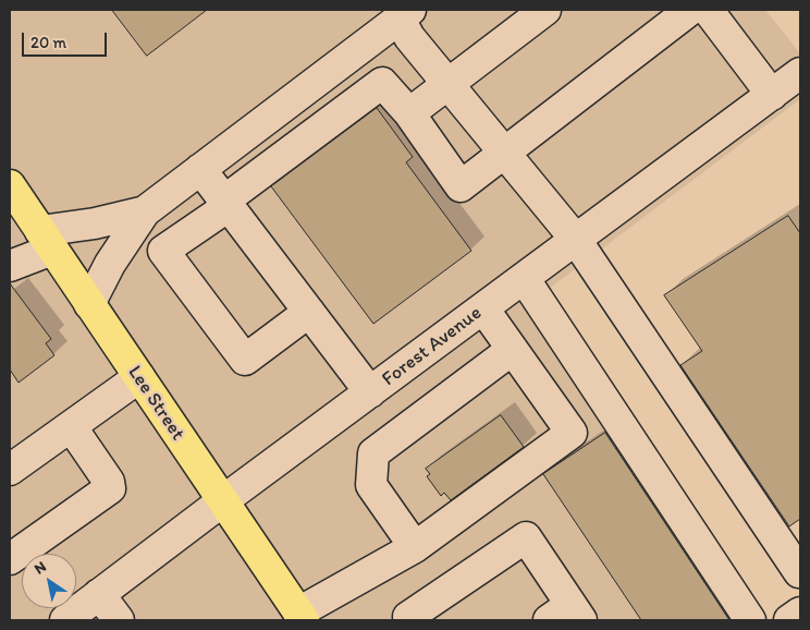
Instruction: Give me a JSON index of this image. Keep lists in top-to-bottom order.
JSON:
{
  "streets": {
    "main road": ["Lee Street"],
    "street": ["Forest Avenue"]
  },
  "crossings": [
    ["Forest Avenue", "Lee Street"]
  ],
  "scale_bar": "20 m",
  "north": "top left"
}
